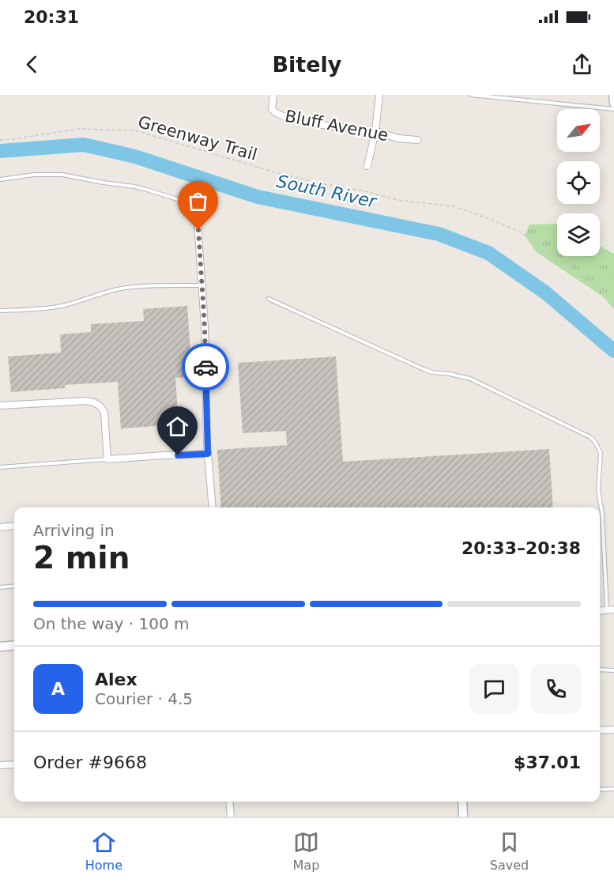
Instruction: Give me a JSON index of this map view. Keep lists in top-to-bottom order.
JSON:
{
  "streets": {
    "street": ["Bluff Avenue"],
    "path": ["Greenway Trail"]
  },
  "water": ["South River"],
  "north": "top right",
  "page": {
    "status": "20:31",
    "header": "Bitely",
    "heading": ["2 min", "Arriving in", "20:33–20:38"],
    "panel": [
      "Alex",
      "Courier · 4.5",
      "Order #9668",
      "$37.01"
    ],
    "bar": "On the way · 100 m",
    "round": "A",
    "tabs": ["Home", "Map", "Saved"]
  }
}
